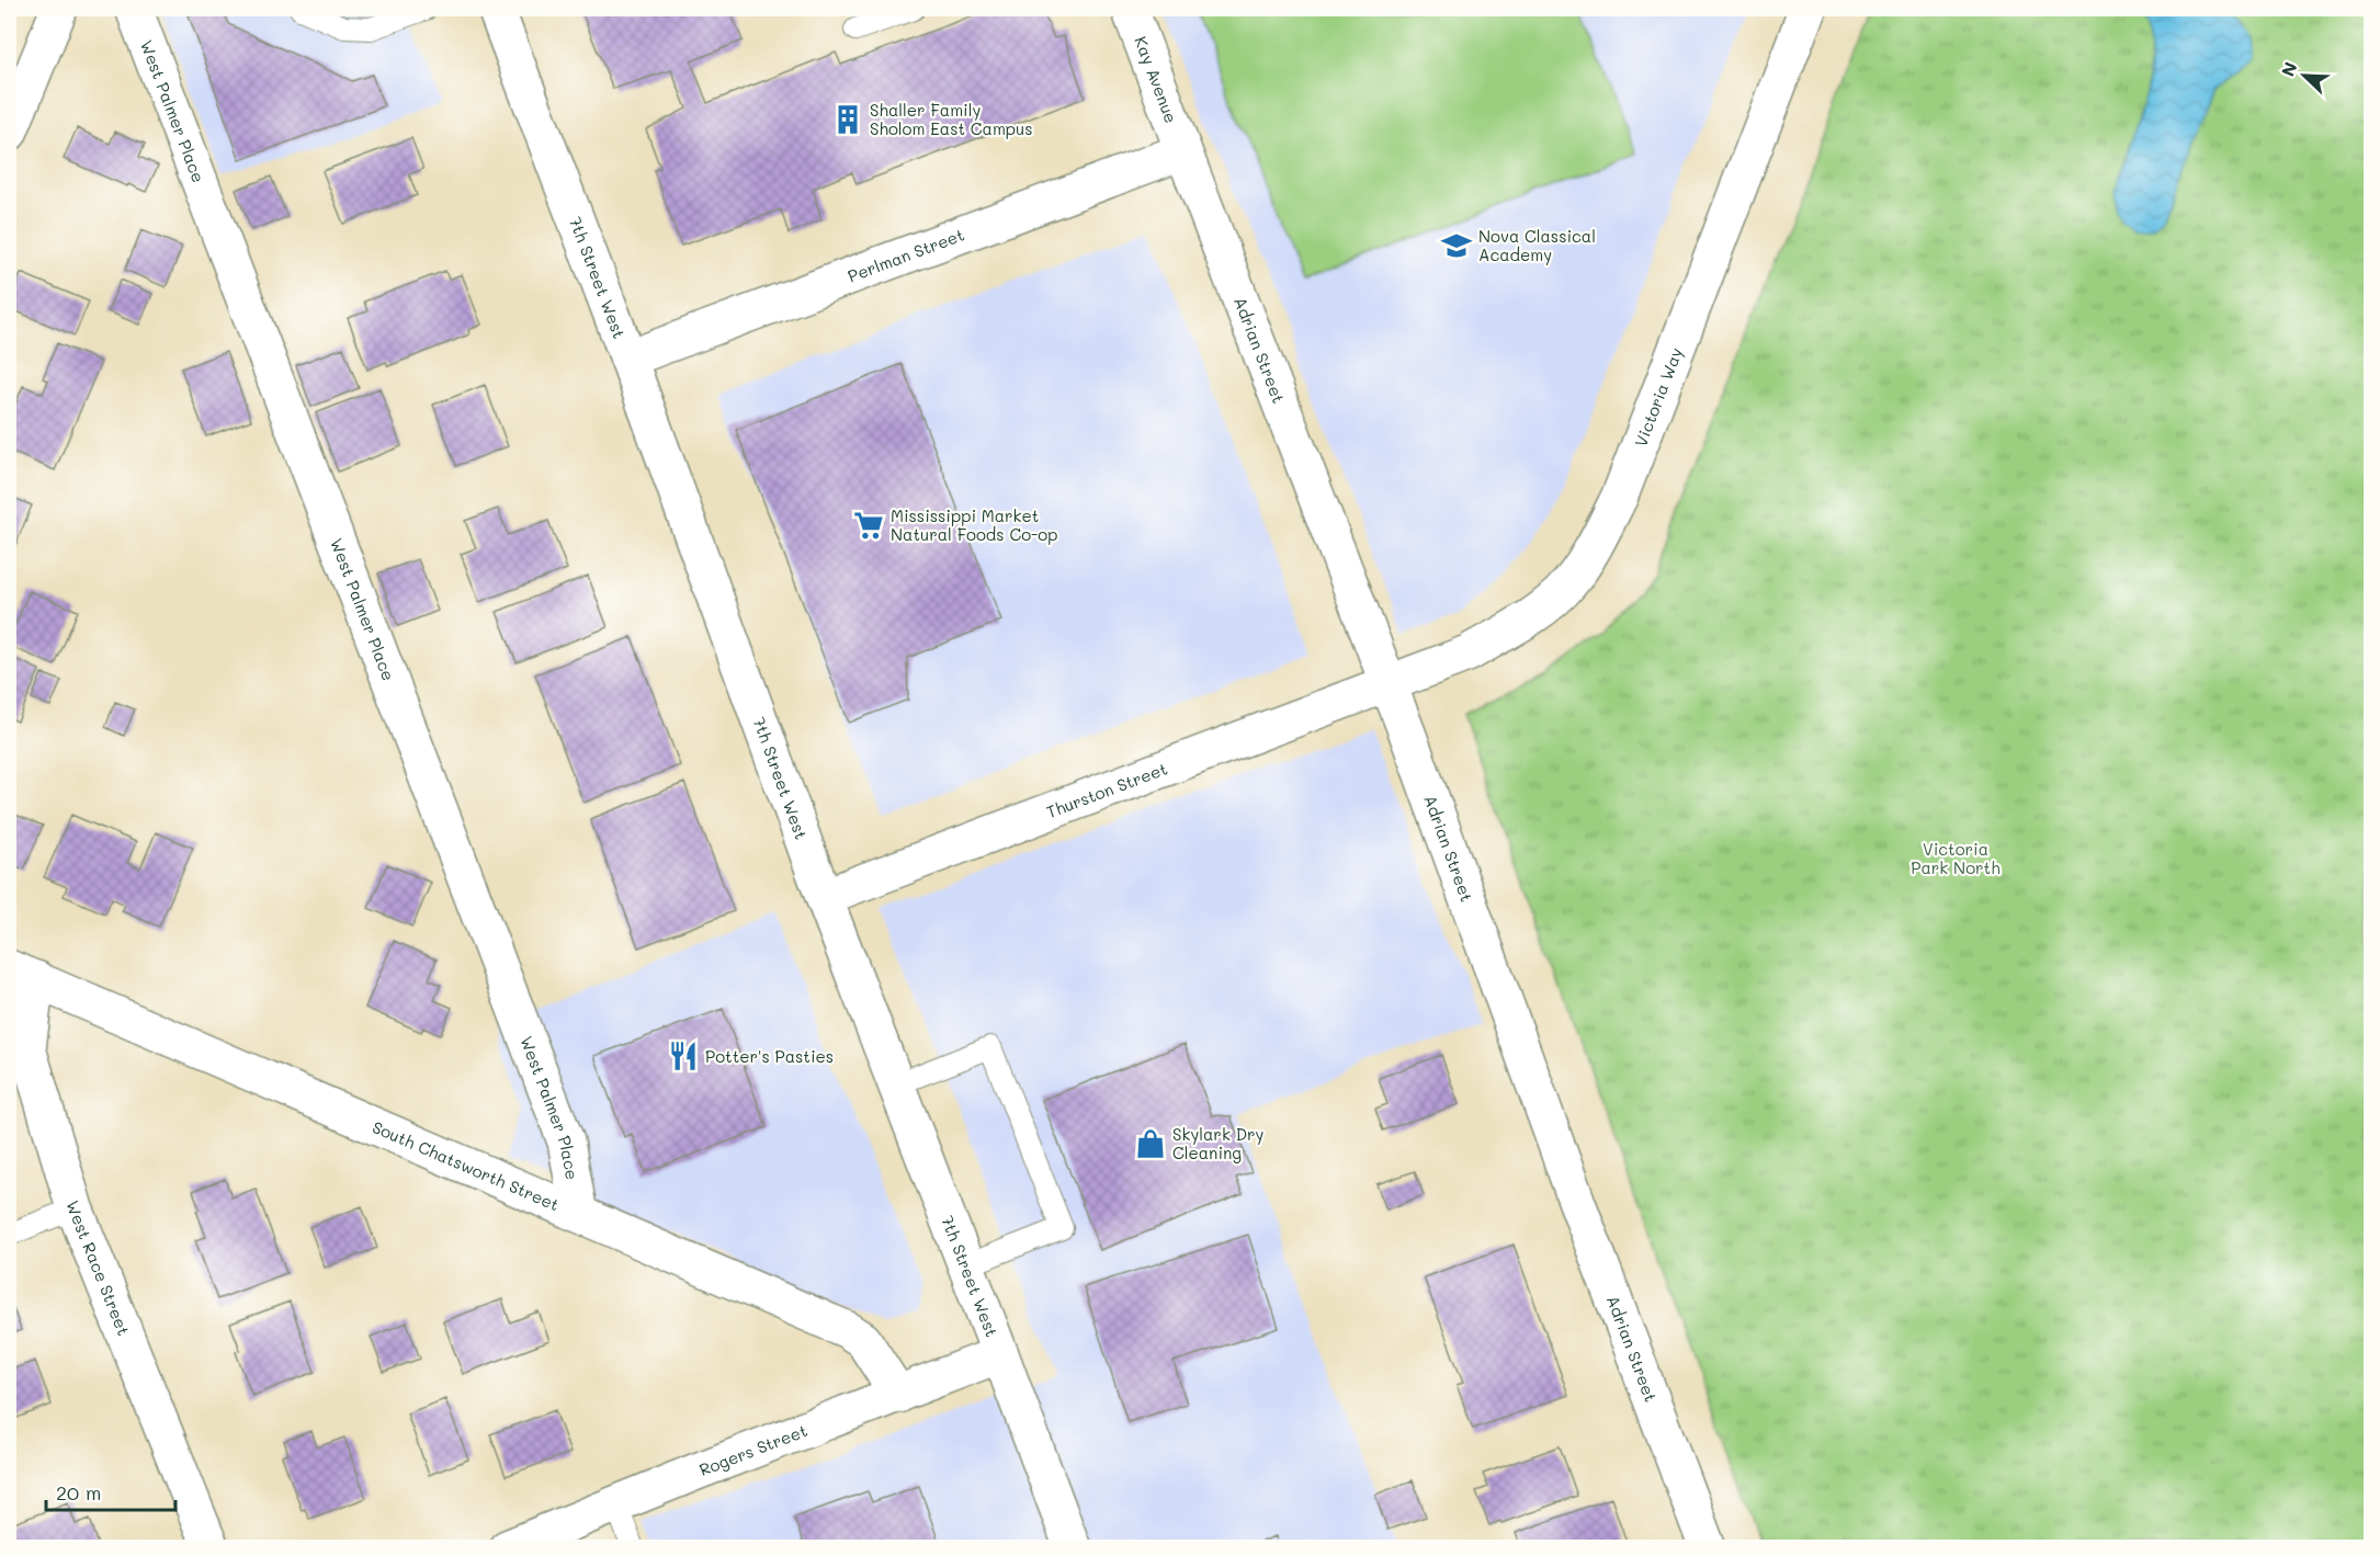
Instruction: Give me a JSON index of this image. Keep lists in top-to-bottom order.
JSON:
{
  "streets": {
    "street": [
      "Kay Avenue",
      "West Palmer Place",
      "Perlman Street",
      "7th Street West",
      "Adrian Street",
      "Victoria Way",
      "Thurston Street",
      "South Chatsworth Street",
      "West Race Street",
      "Rogers Street"
    ]
  },
  "crossings": [
    ["Kay Avenue", "Perlman Street"],
    ["Kay Avenue", "Adrian Street"],
    ["West Palmer Place", "South Chatsworth Street"],
    ["Perlman Street", "7th Street West"],
    ["Perlman Street", "Adrian Street"],
    ["7th Street West", "Thurston Street"],
    ["7th Street West", "Rogers Street"],
    ["Adrian Street", "Victoria Way"],
    ["Adrian Street", "Thurston Street"],
    ["Victoria Way", "Thurston Street"],
    ["South Chatsworth Street", "West Race Street"],
    ["South Chatsworth Street", "Rogers Street"]
  ],
  "parks": ["Victoria Park North"],
  "places": {
    "building": ["Shaller Family Sholom East Campus"],
    "school or university": ["Nova Classical Academy"],
    "supermarket": ["Mississippi Market Natural Foods Co-op"],
    "restaurant": ["Potter's Pasties"],
    "shop": ["Skylark Dry Cleaning"]
  },
  "scale_bar": "20 m",
  "north": "top left"
}
